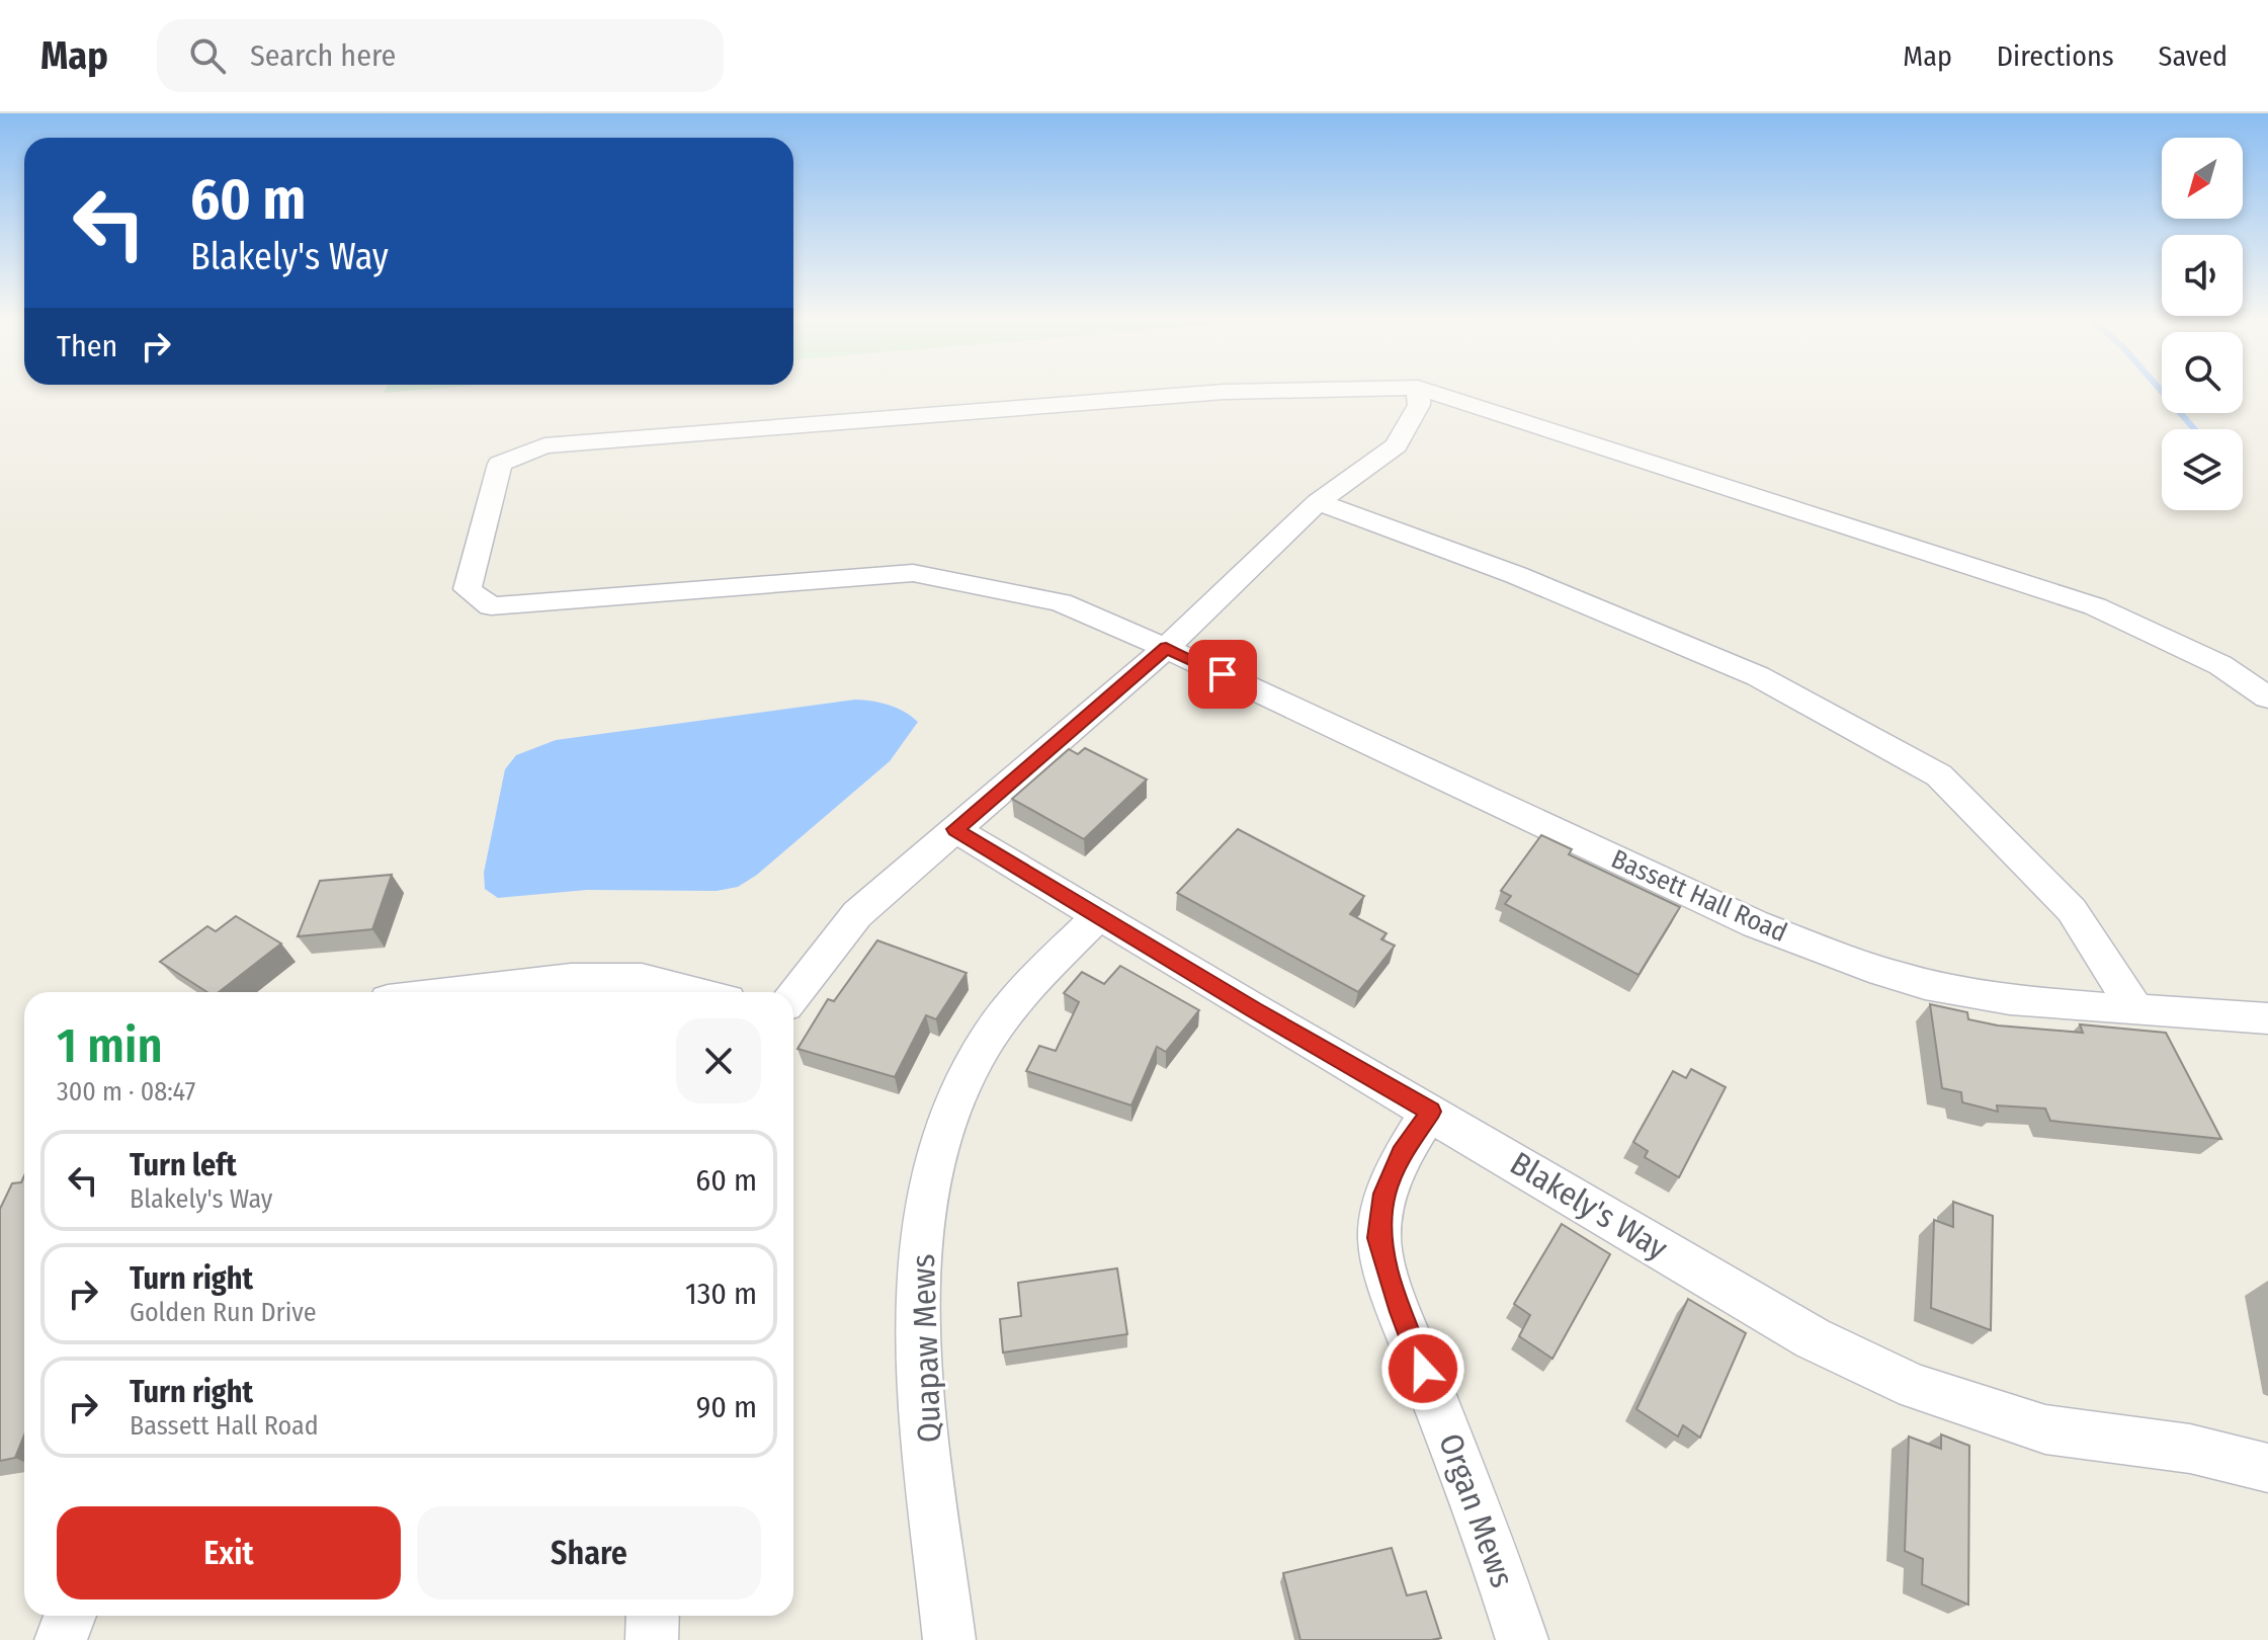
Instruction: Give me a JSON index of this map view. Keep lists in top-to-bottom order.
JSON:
{
  "streets": {
    "street": [
      "Bassett Hall Road",
      "Blakely's Way",
      "Quapaw Mews",
      "Organ Mews"
    ]
  },
  "crossings": [
    ["Blakely's Way", "Quapaw Mews"],
    ["Blakely's Way", "Organ Mews"]
  ],
  "north": "bottom left",
  "page": {
    "header": "Map",
    "search": "Search here",
    "nav": ["Map", "Directions", "Saved"],
    "turn": ["60 m", "Blakely's Way"],
    "then": "Then",
    "heading": ["1 min", "300 m · 08:47"],
    "list": [
      {
        "name": "Turn left",
        "note": "Blakely's Way",
        "value": "60 m"
      },
      {
        "name": "Turn right",
        "note": "Golden Run Drive",
        "value": "130 m"
      },
      {
        "name": "Turn right",
        "note": "Bassett Hall Road",
        "value": "90 m"
      }
    ],
    "buttons": ["Exit", "Share"]
  }
}
